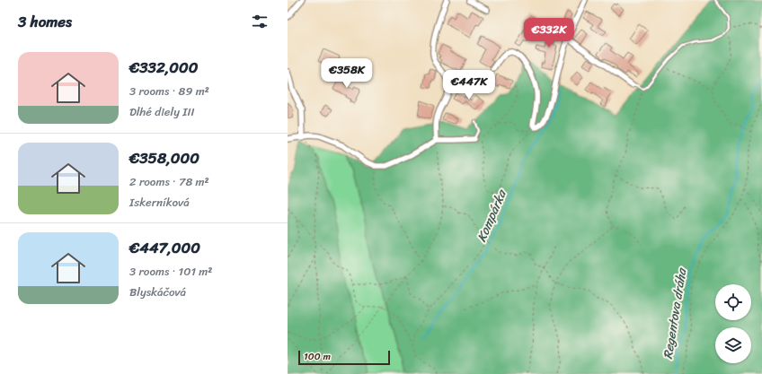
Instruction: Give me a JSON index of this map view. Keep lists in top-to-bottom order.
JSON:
{
  "water": ["Kompárka", "Regentova dráha"],
  "scale_bar": "100 m",
  "page": {
    "heading": "3 homes",
    "price": ["€332K", "€358K", "€447K"],
    "list": [
      {
        "name": "€332,000",
        "note": "3 rooms · 89 m² · Dlhé diely III"
      },
      {
        "name": "€358,000",
        "note": "2 rooms · 78 m² · Iskerníková"
      },
      {
        "name": "€447,000",
        "note": "3 rooms · 101 m² · Blyskáčová"
      }
    ],
    "scale": "100 m"
  }
}
